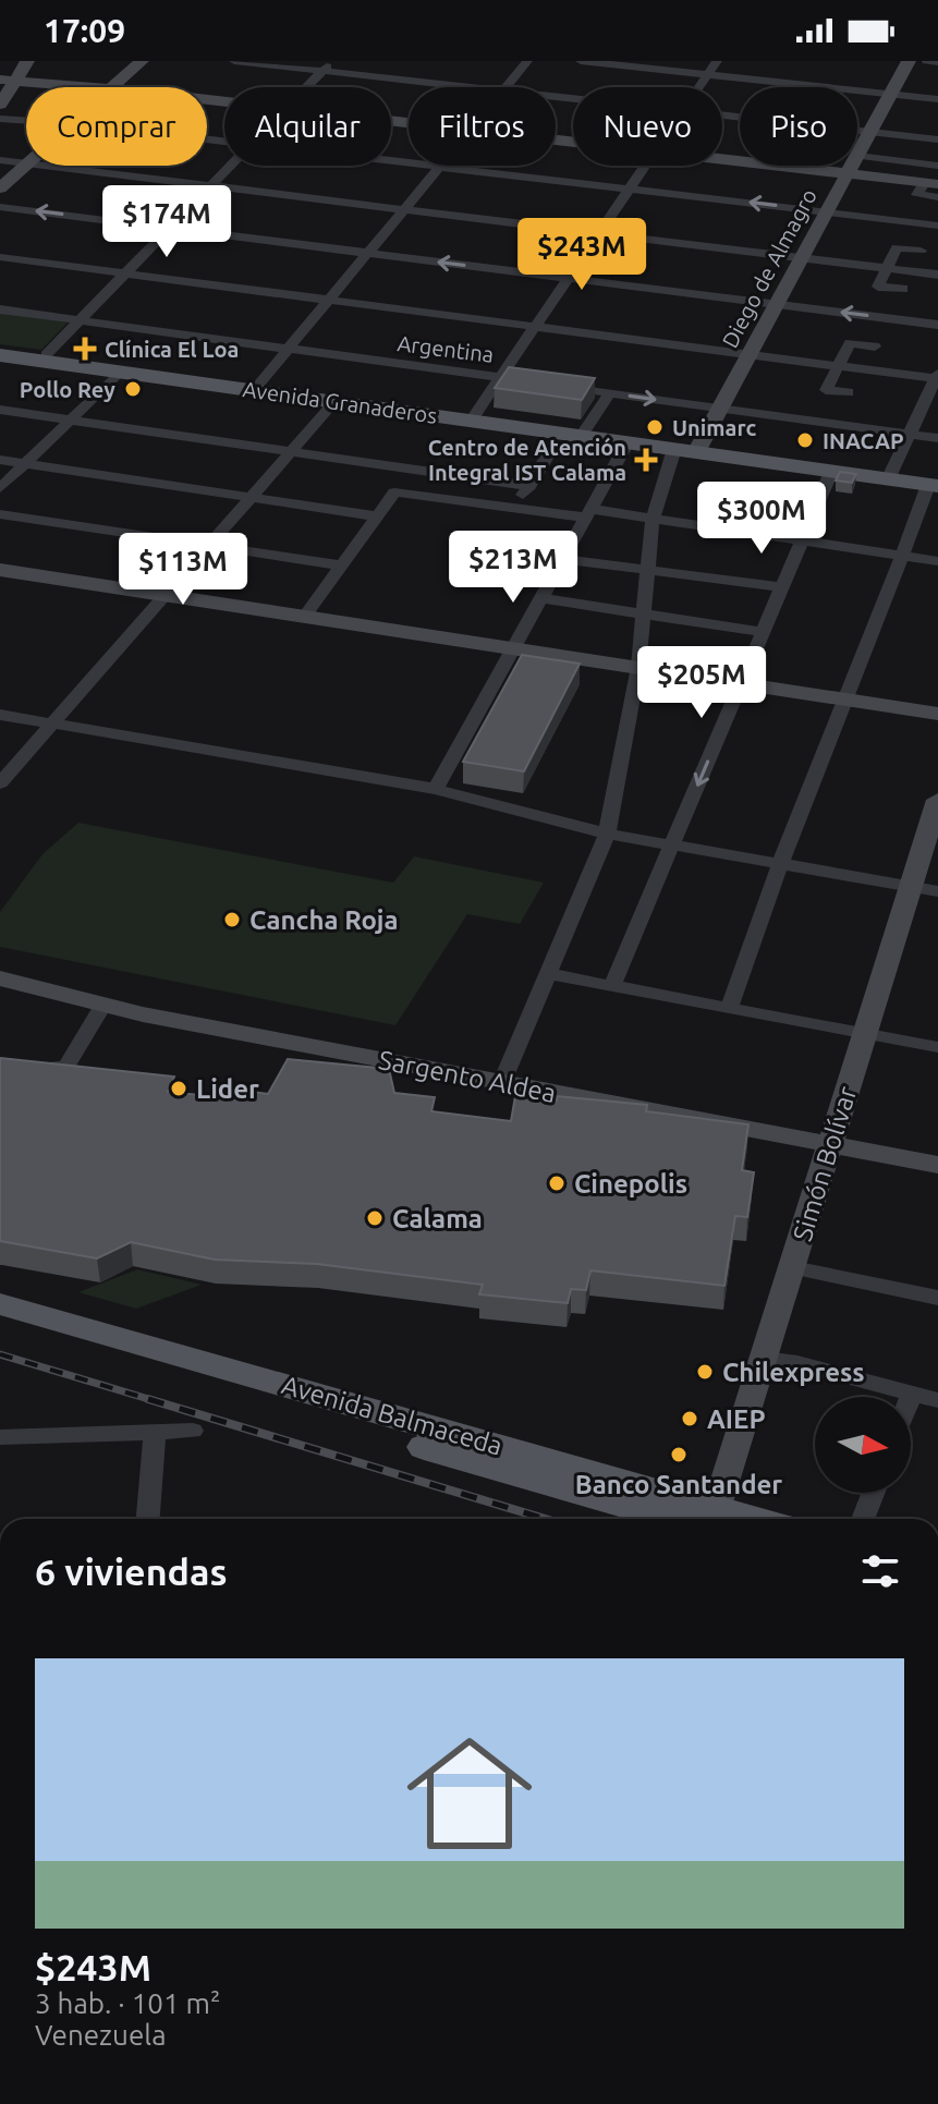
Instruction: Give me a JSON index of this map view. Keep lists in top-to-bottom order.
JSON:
{
  "streets": {
    "main road": ["Avenida Granaderos", "Avenida Balmaceda"],
    "street": [
      "Diego de Almagro",
      "Argentina",
      "Sargento Aldea",
      "Simón Bolívar"
    ]
  },
  "crossings": [
    ["Diego de Almagro", "Avenida Granaderos"],
    ["Sargento Aldea", "Simón Bolívar"]
  ],
  "places": {
    "health": ["Clínica El Loa", "Centro de Atención Integral IST Calama"],
    "other": [
      "Pollo Rey",
      "Unimarc",
      "INACAP",
      "Cancha Roja",
      "Lider",
      "Cinepolis",
      "Calama",
      "Chilexpress",
      "AIEP",
      "Banco Santander"
    ]
  },
  "north": "right",
  "page": {
    "status": "17:09",
    "chip": [
      "Comprar",
      "Alquilar",
      "Filtros",
      "Nuevo",
      "Piso"
    ],
    "price": [
      "$174M",
      "$243M",
      "$300M",
      "$213M",
      "$113M",
      "$205M"
    ],
    "heading": "6 viviendas",
    "list": [
      {
        "name": "$243M",
        "note": "3 hab. · 101 m² · Venezuela"
      }
    ]
  }
}
